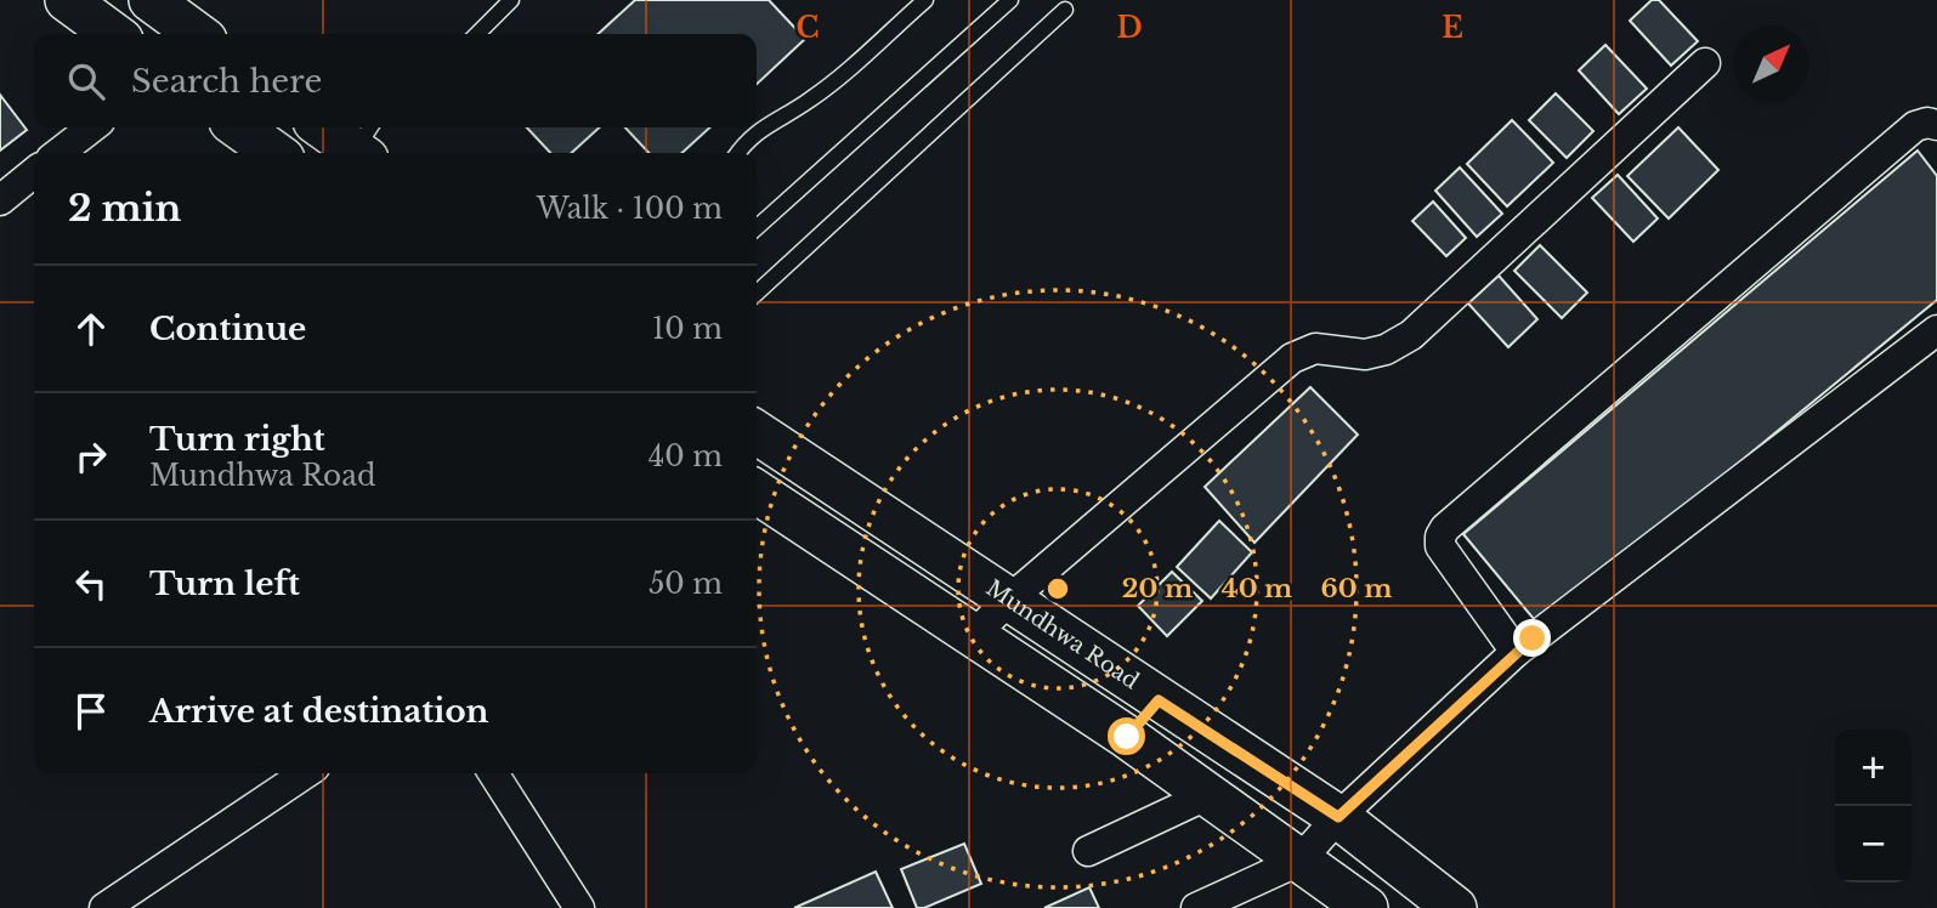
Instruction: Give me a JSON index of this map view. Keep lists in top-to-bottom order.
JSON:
{
  "streets": {
    "main road": ["Mundhwa Road"]
  },
  "north": "top right",
  "page": {
    "search": "Search here",
    "heading": ["2 min", "Walk · 100 m"],
    "list": [
      ["Continue", "10 m"],
      ["Turn right", "Mundhwa Road", "40 m"],
      ["Turn left", "50 m"],
      "Arrive at destination"
    ],
    "map_buttons": ["+", "−"]
  },
  "grid": {
    "columns": ["C", "D", "E"]
  },
  "rings": ["20 m", "40 m", "60 m"]
}
